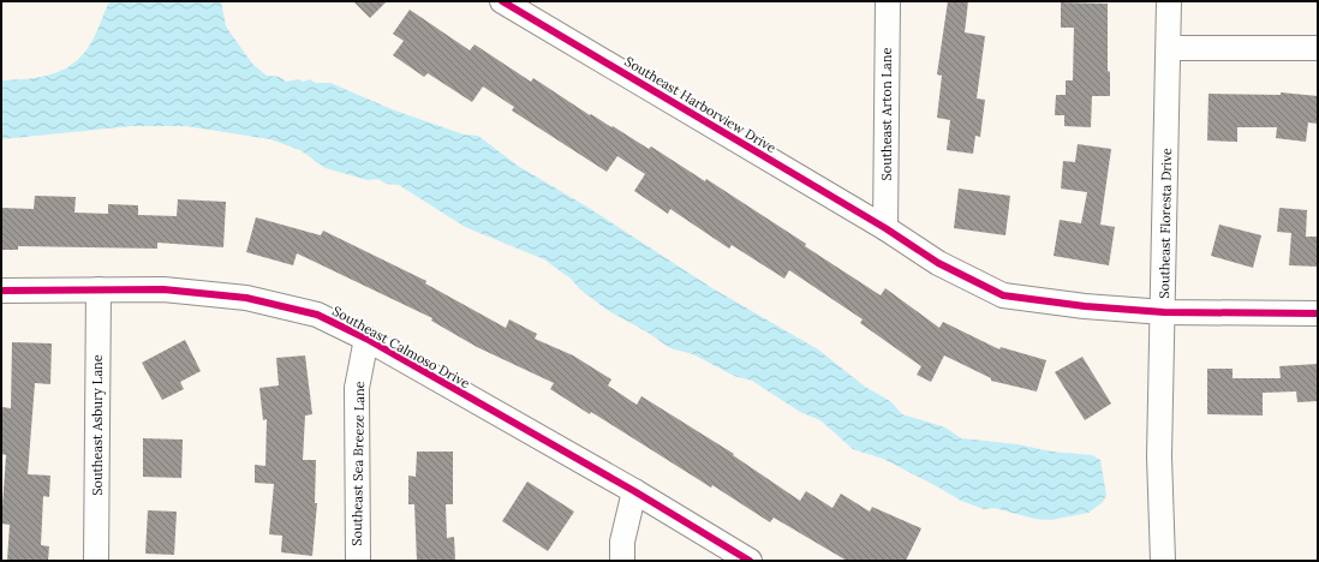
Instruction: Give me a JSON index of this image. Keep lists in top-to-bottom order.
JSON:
{
  "streets": {
    "street": [
      "Southeast Harborview Drive",
      "Southeast Arton Lane",
      "Southeast Floresta Drive",
      "Southeast Calmoso Drive",
      "Southeast Asbury Lane",
      "Southeast Sea Breeze Lane"
    ]
  },
  "crossings": [
    ["Southeast Harborview Drive", "Southeast Arton Lane"],
    ["Southeast Harborview Drive", "Southeast Floresta Drive"],
    ["Southeast Calmoso Drive", "Southeast Asbury Lane"],
    ["Southeast Calmoso Drive", "Southeast Sea Breeze Lane"]
  ]
}
